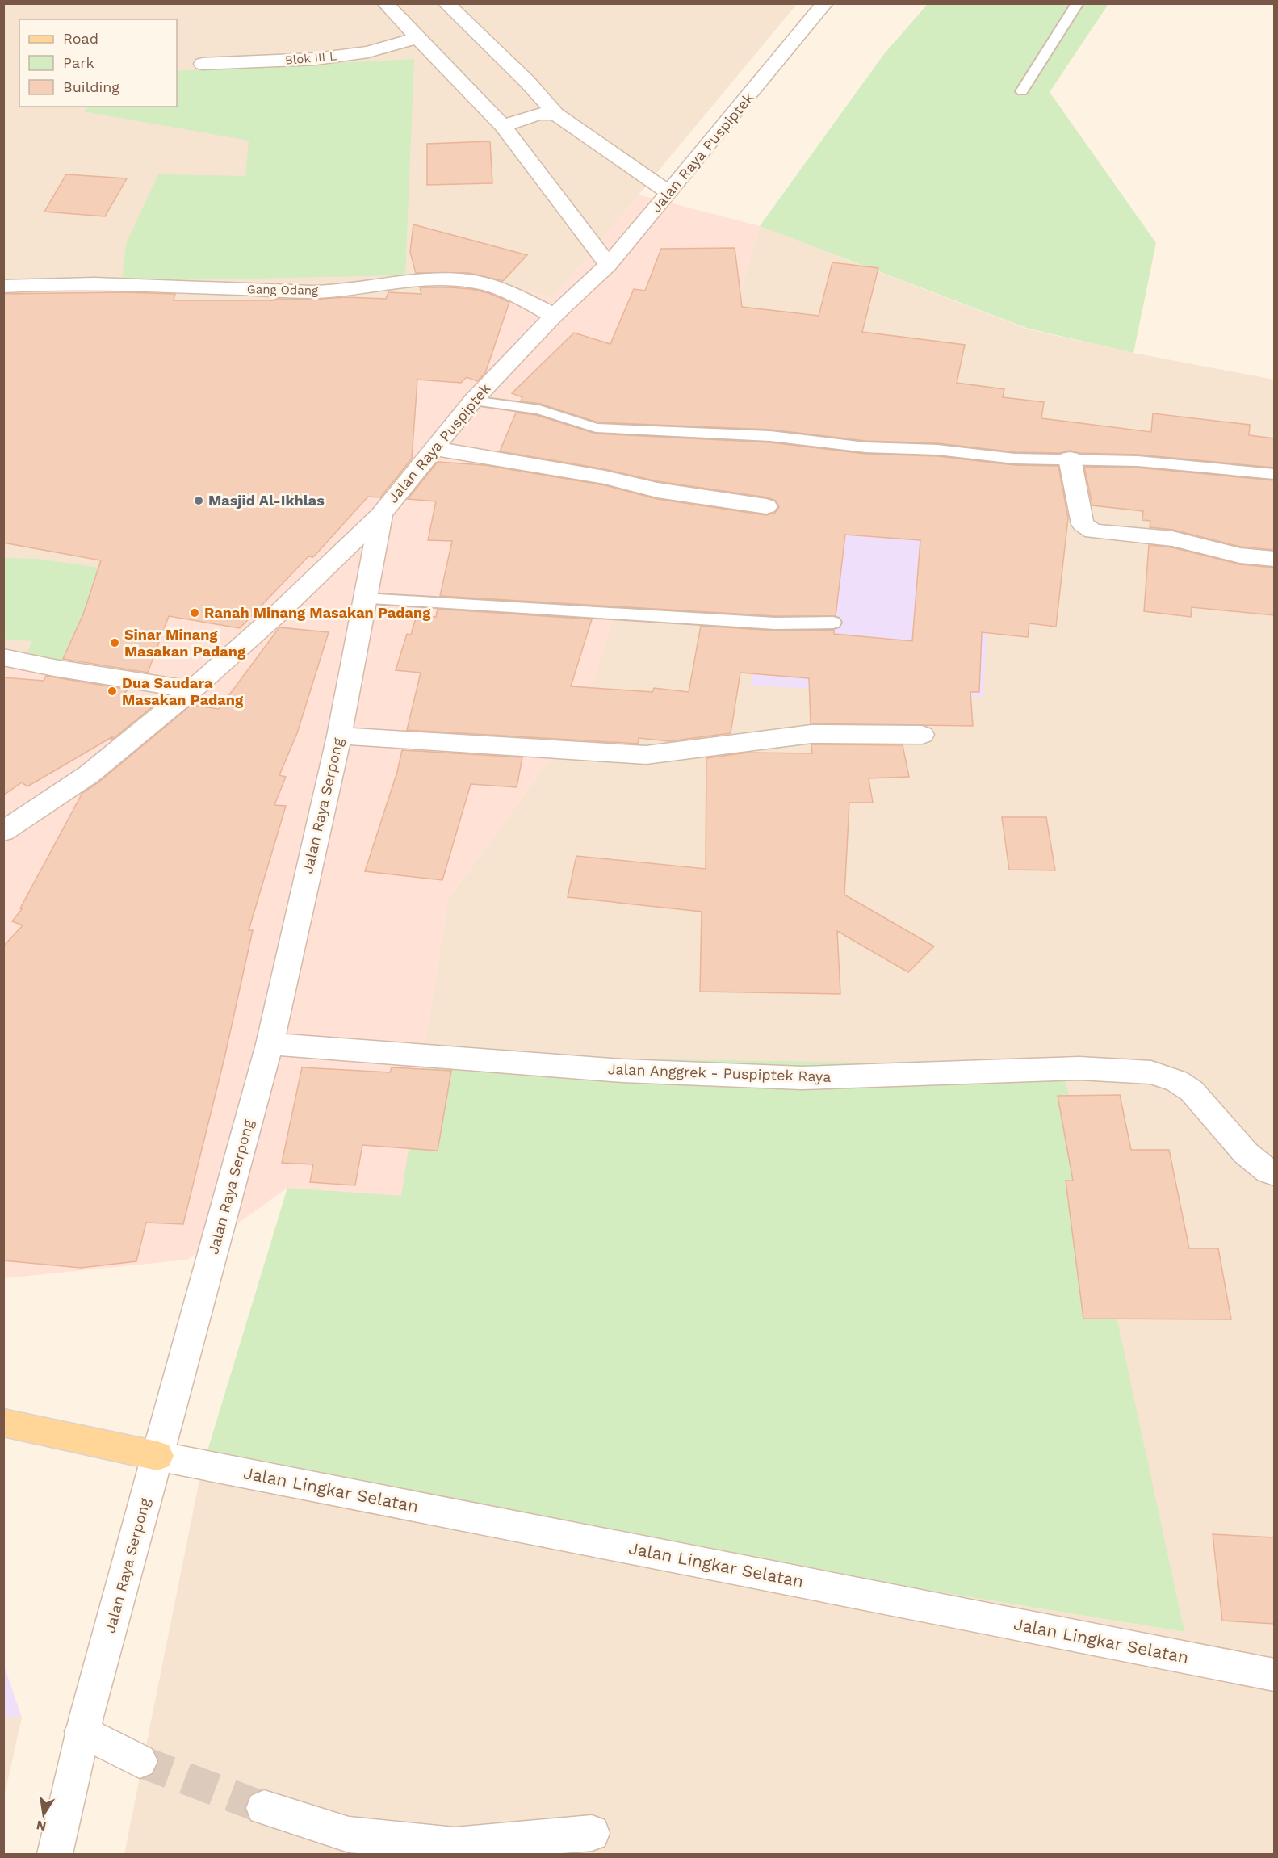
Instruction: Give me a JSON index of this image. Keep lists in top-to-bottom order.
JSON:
{
  "streets": {
    "street": [
      "Blok III L",
      "Jalan Raya Puspiptek",
      "Gang Odang",
      "Jalan Raya Serpong",
      "Jalan Anggrek - Puspiptek Raya",
      "Jalan Lingkar Selatan"
    ]
  },
  "crossings": [
    ["Jalan Raya Puspiptek", "Gang Odang"],
    ["Jalan Raya Puspiptek", "Jalan Raya Serpong"],
    ["Jalan Raya Serpong", "Jalan Anggrek - Puspiptek Raya"],
    ["Jalan Raya Serpong", "Jalan Lingkar Selatan"]
  ],
  "places": [
    "Masjid Al-Ikhlas",
    "Ranah Minang Masakan Padang",
    "Sinar Minang Masakan Padang",
    "Dua Saudara Masakan Padang"
  ],
  "legend": ["Road", "Park", "Building"],
  "north": "bottom"
}
